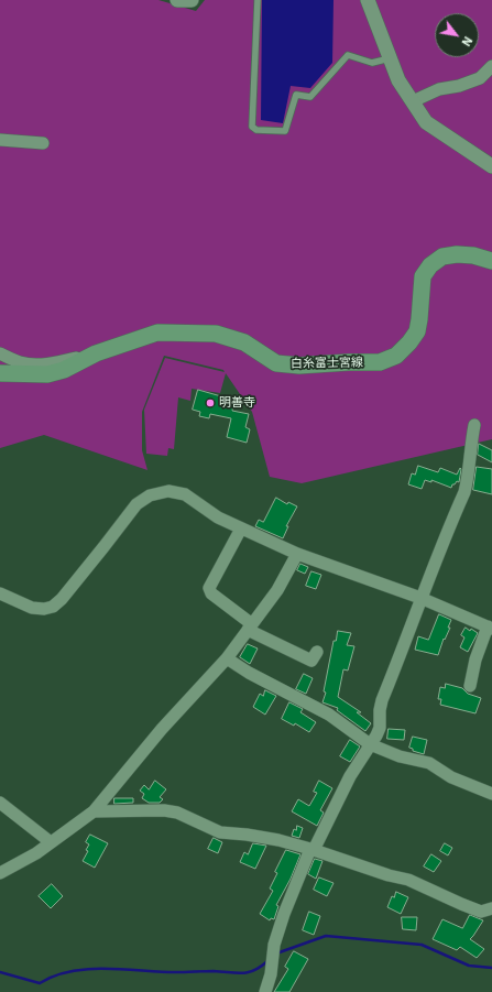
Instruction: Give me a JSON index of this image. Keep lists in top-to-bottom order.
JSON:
{
  "streets": {
    "main road": ["白糸富士宮線"]
  },
  "places": ["明善寺"],
  "north": "bottom right"
}
